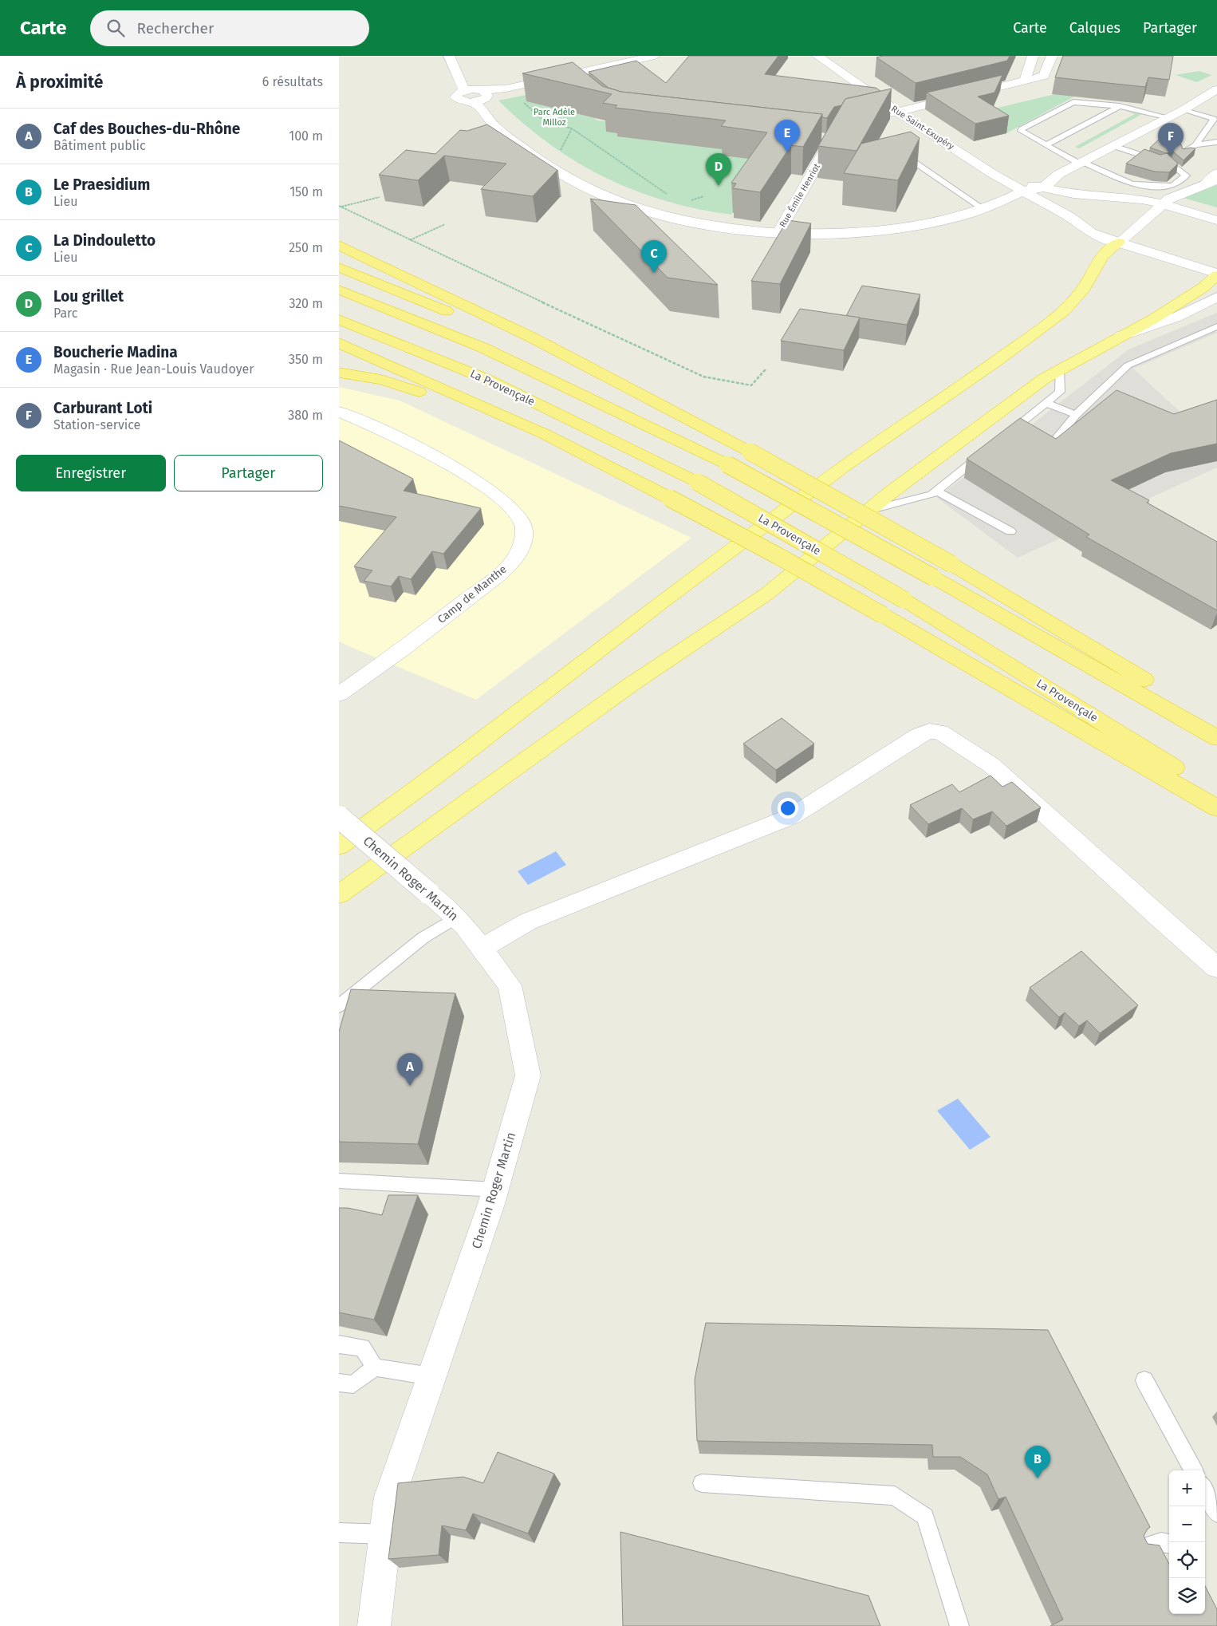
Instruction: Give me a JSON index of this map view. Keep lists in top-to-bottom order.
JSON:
{
  "streets": {
    "highway": ["La Provençale"],
    "street": [
      "Rue Saint-Exupéry",
      "Rue Émile Henriot",
      "Camp de Manthe",
      "Chemin Roger Martin"
    ]
  },
  "parks": ["Parc Adèle Milloz"],
  "page": {
    "header": "Carte",
    "search": "Rechercher",
    "nav": ["Carte", "Calques", "Partager"],
    "heading": ["À proximité", "6 résultats"],
    "list": [
      {
        "mark": "A",
        "name": "Caf des Bouches-du-Rhône",
        "note": "Bâtiment public",
        "value": "100 m"
      },
      {
        "mark": "B",
        "name": "Le Praesidium",
        "note": "Lieu",
        "value": "150 m"
      },
      {
        "mark": "C",
        "name": "La Dindouletto",
        "note": "Lieu",
        "value": "250 m"
      },
      {
        "mark": "D",
        "name": "Lou grillet",
        "note": "Parc",
        "value": "320 m"
      },
      {
        "mark": "E",
        "name": "Boucherie Madina",
        "note": "Magasin · Rue Jean-Louis Vaudoyer",
        "value": "350 m"
      },
      {
        "mark": "F",
        "name": "Carburant Loti",
        "note": "Station-service",
        "value": "380 m"
      }
    ],
    "pins": [
      "E",
      "F",
      "D",
      "C",
      "A",
      "B"
    ],
    "buttons": ["Enregistrer", "Partager"],
    "map_buttons": ["+", "−"]
  }
}
